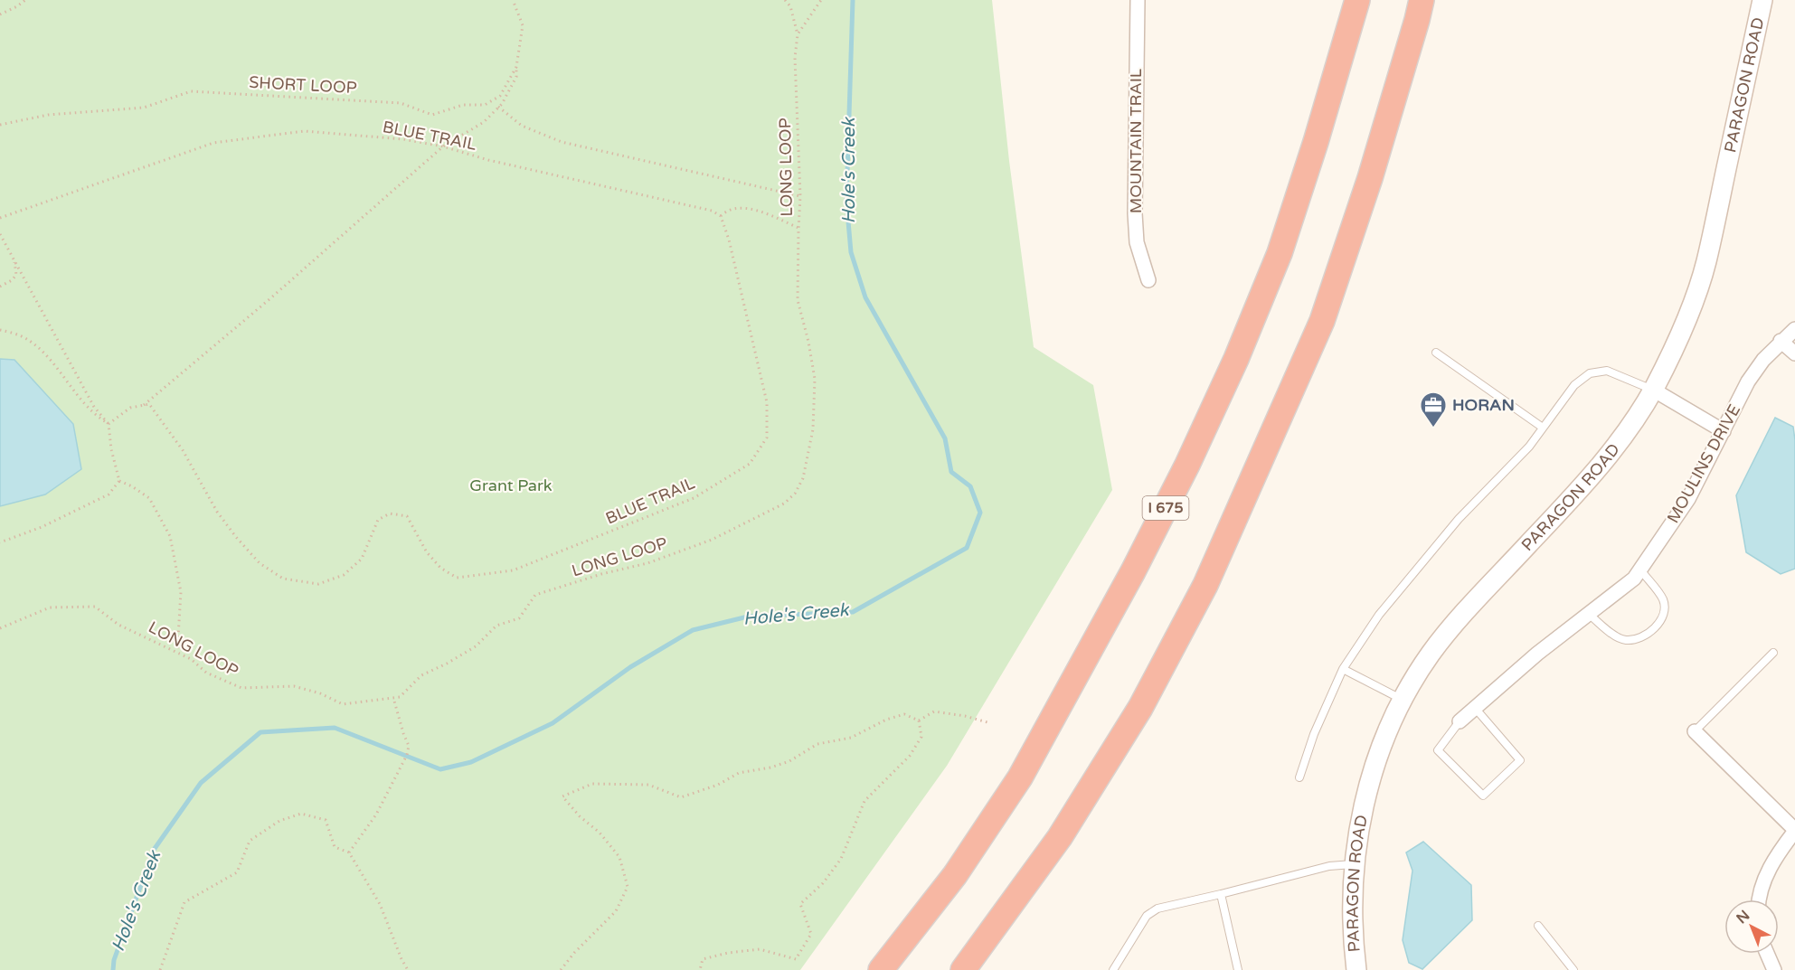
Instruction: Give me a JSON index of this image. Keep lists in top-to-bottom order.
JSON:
{
  "streets": {
    "highway": ["I 675"],
    "street": ["PARAGON ROAD", "MOUNTAIN TRAIL", "MOULINS DRIVE"],
    "path": ["SHORT LOOP", "BLUE TRAIL", "LONG LOOP"]
  },
  "water": ["Hole's Creek"],
  "parks": ["Grant Park"],
  "places": {
    "office": ["HORAN"]
  },
  "north": "top left"
}
